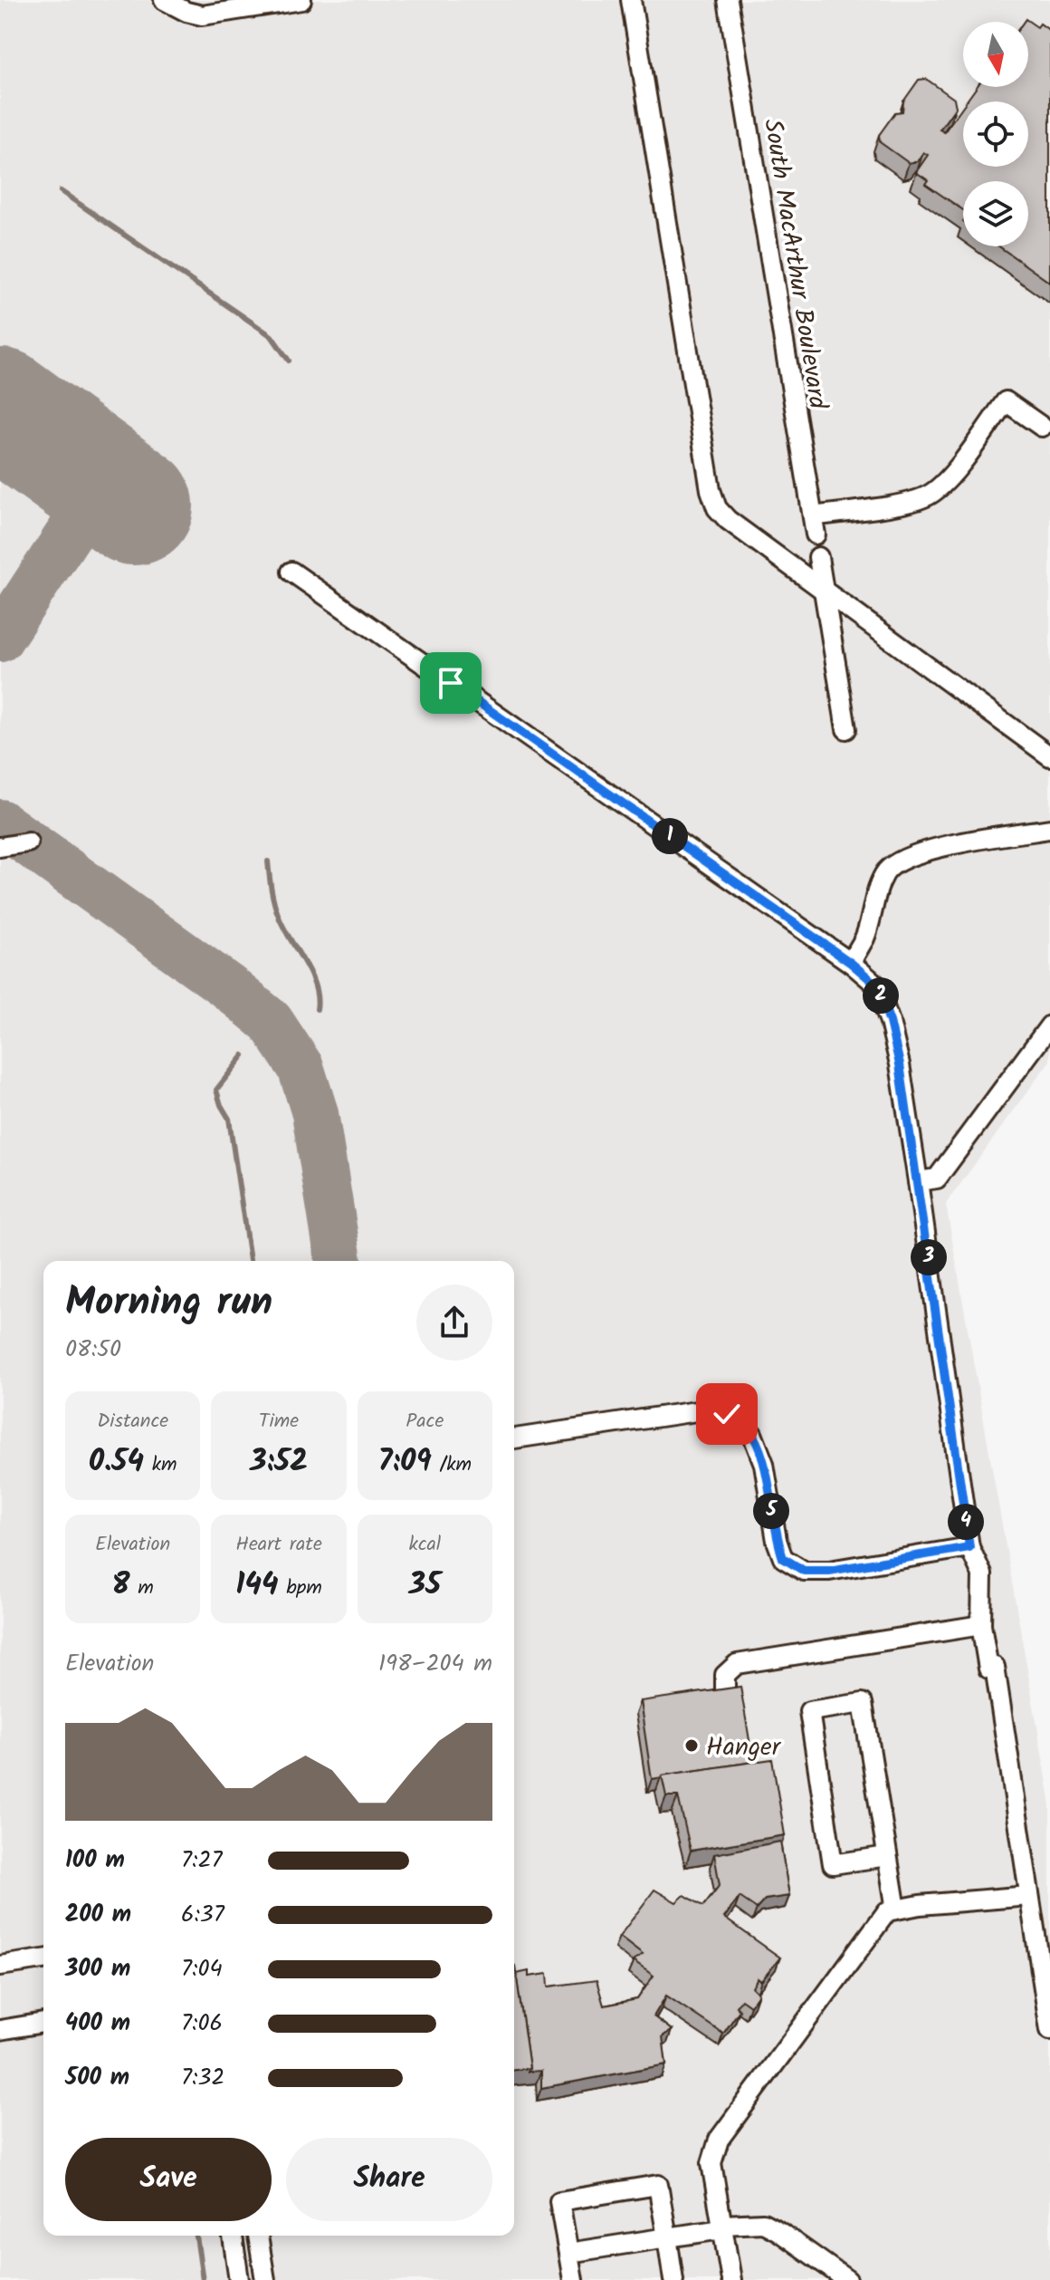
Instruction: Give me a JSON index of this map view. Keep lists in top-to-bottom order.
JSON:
{
  "streets": {
    "street": ["South MacArthur Boulevard"]
  },
  "places": ["Hanger"],
  "north": "bottom",
  "page": {
    "pins": [
      "1",
      "2",
      "3",
      "5",
      "4"
    ],
    "heading": ["Morning run", "08:50"],
    "stats": [
      ["Distance", "0.54 km"],
      ["Time", "3:52"],
      ["Pace", "7:09 /km"],
      ["Elevation", "8 m"],
      ["Heart rate", "144 bpm"],
      ["kcal", "35"]
    ],
    "chart": ["Elevation", "198–204 m"],
    "list": [
      {
        "name": "100 m",
        "note": "7:27"
      },
      {
        "name": "200 m",
        "note": "6:37"
      },
      {
        "name": "300 m",
        "note": "7:04"
      },
      {
        "name": "400 m",
        "note": "7:06"
      },
      {
        "name": "500 m",
        "note": "7:32"
      }
    ],
    "buttons": ["Save", "Share"]
  }
}
